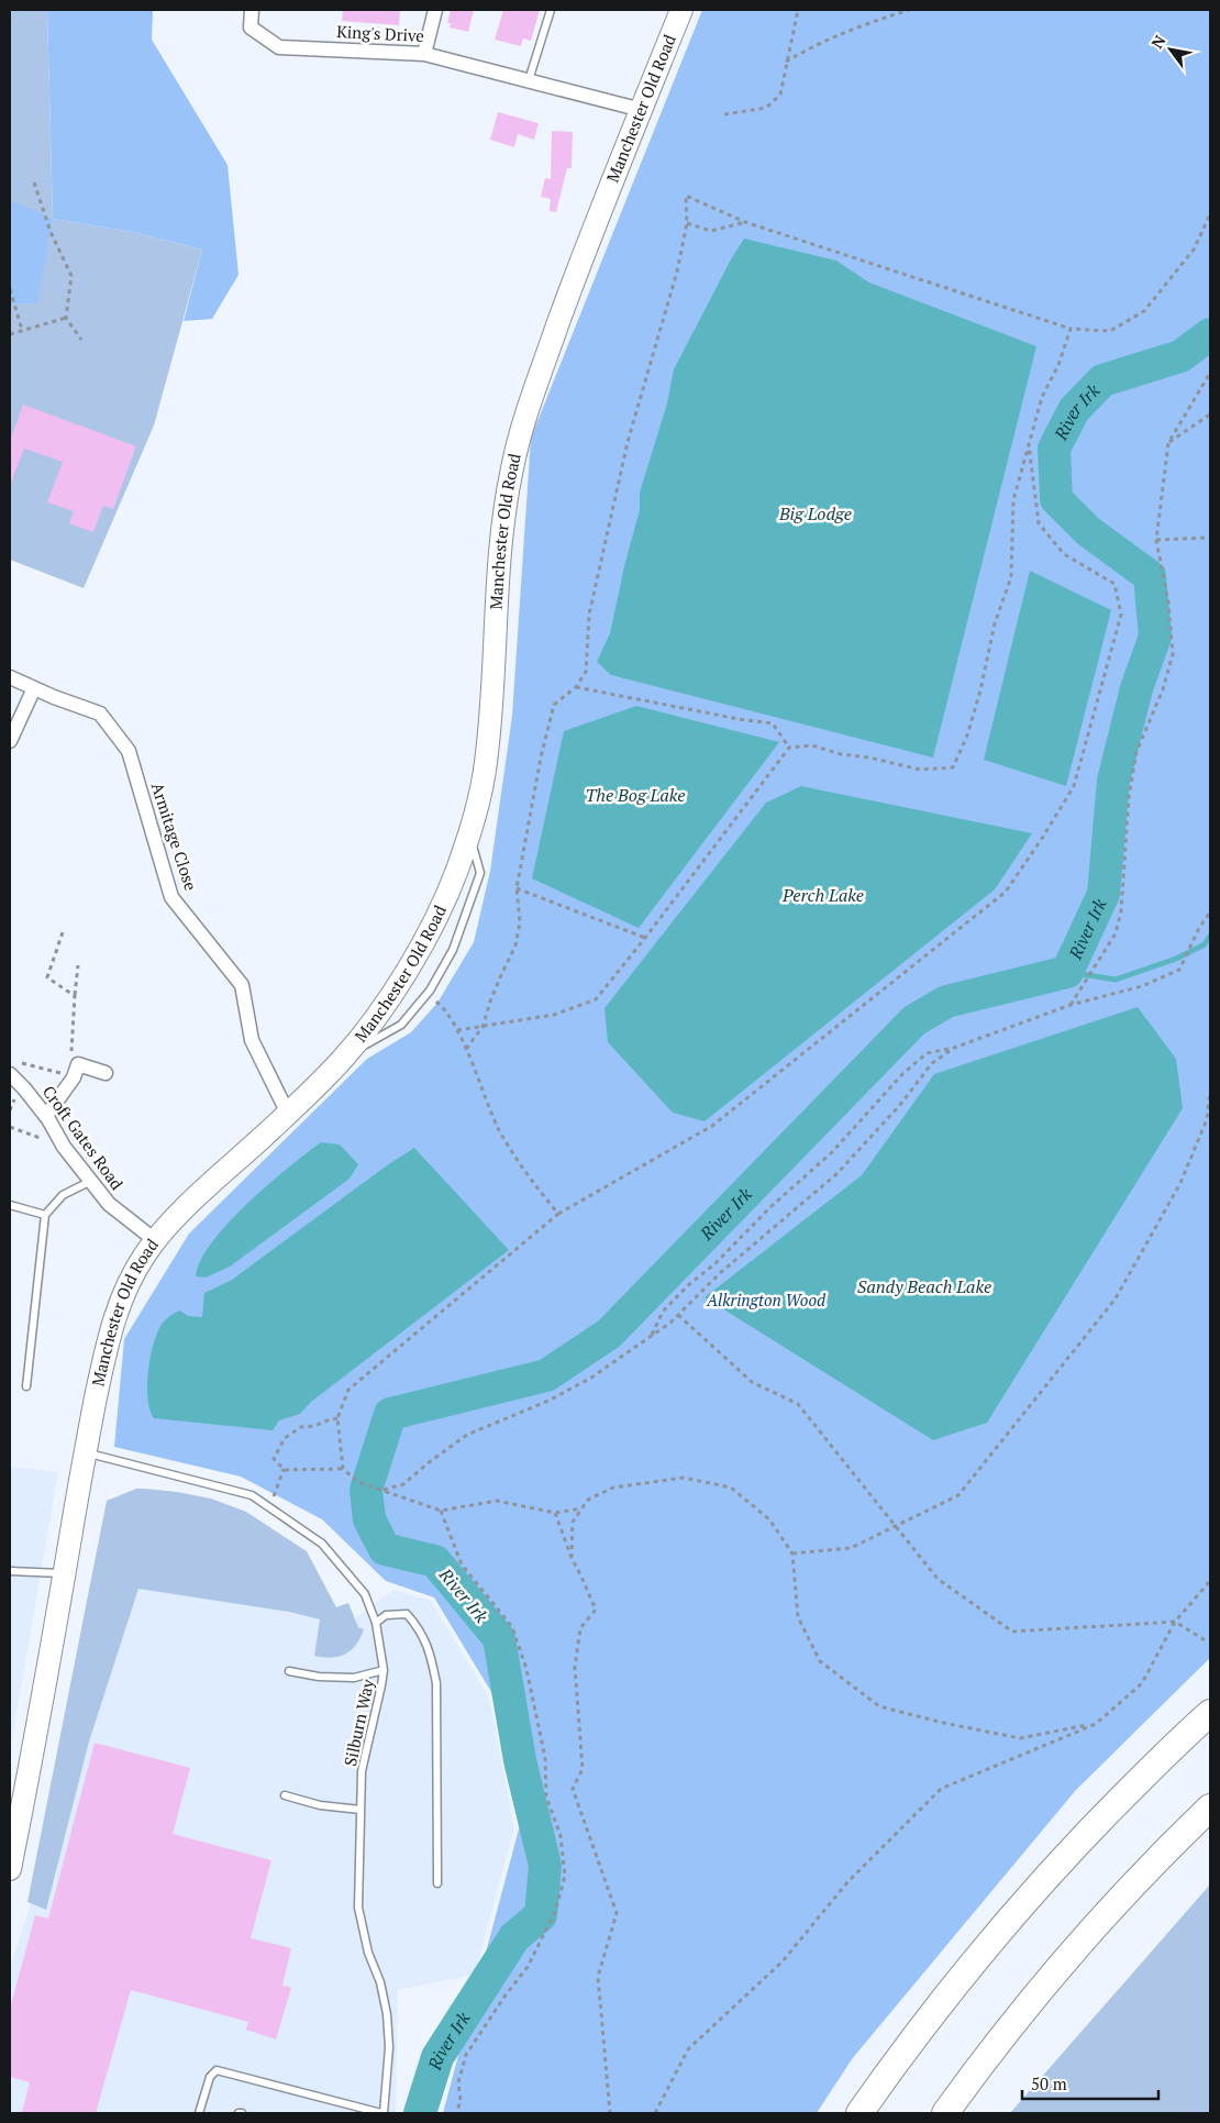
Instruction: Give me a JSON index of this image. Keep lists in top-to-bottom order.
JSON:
{
  "streets": {
    "main road": ["Manchester Old Road"],
    "street": ["King's Drive", "Armitage Close", "Croft Gates Road"],
    "lane": ["Silburn Way"]
  },
  "crossings": [
    ["King's Drive", "Manchester Old Road"],
    ["Manchester Old Road", "Armitage Close"],
    ["Manchester Old Road", "Croft Gates Road"],
    ["Manchester Old Road", "Silburn Way"]
  ],
  "water": [
    "River Irk",
    "Big Lodge",
    "The Bog Lake",
    "Perch Lake",
    "Sandy Beach Lake"
  ],
  "parks": ["Alkrington Wood"],
  "scale_bar": "50 m",
  "north": "top left"
}
